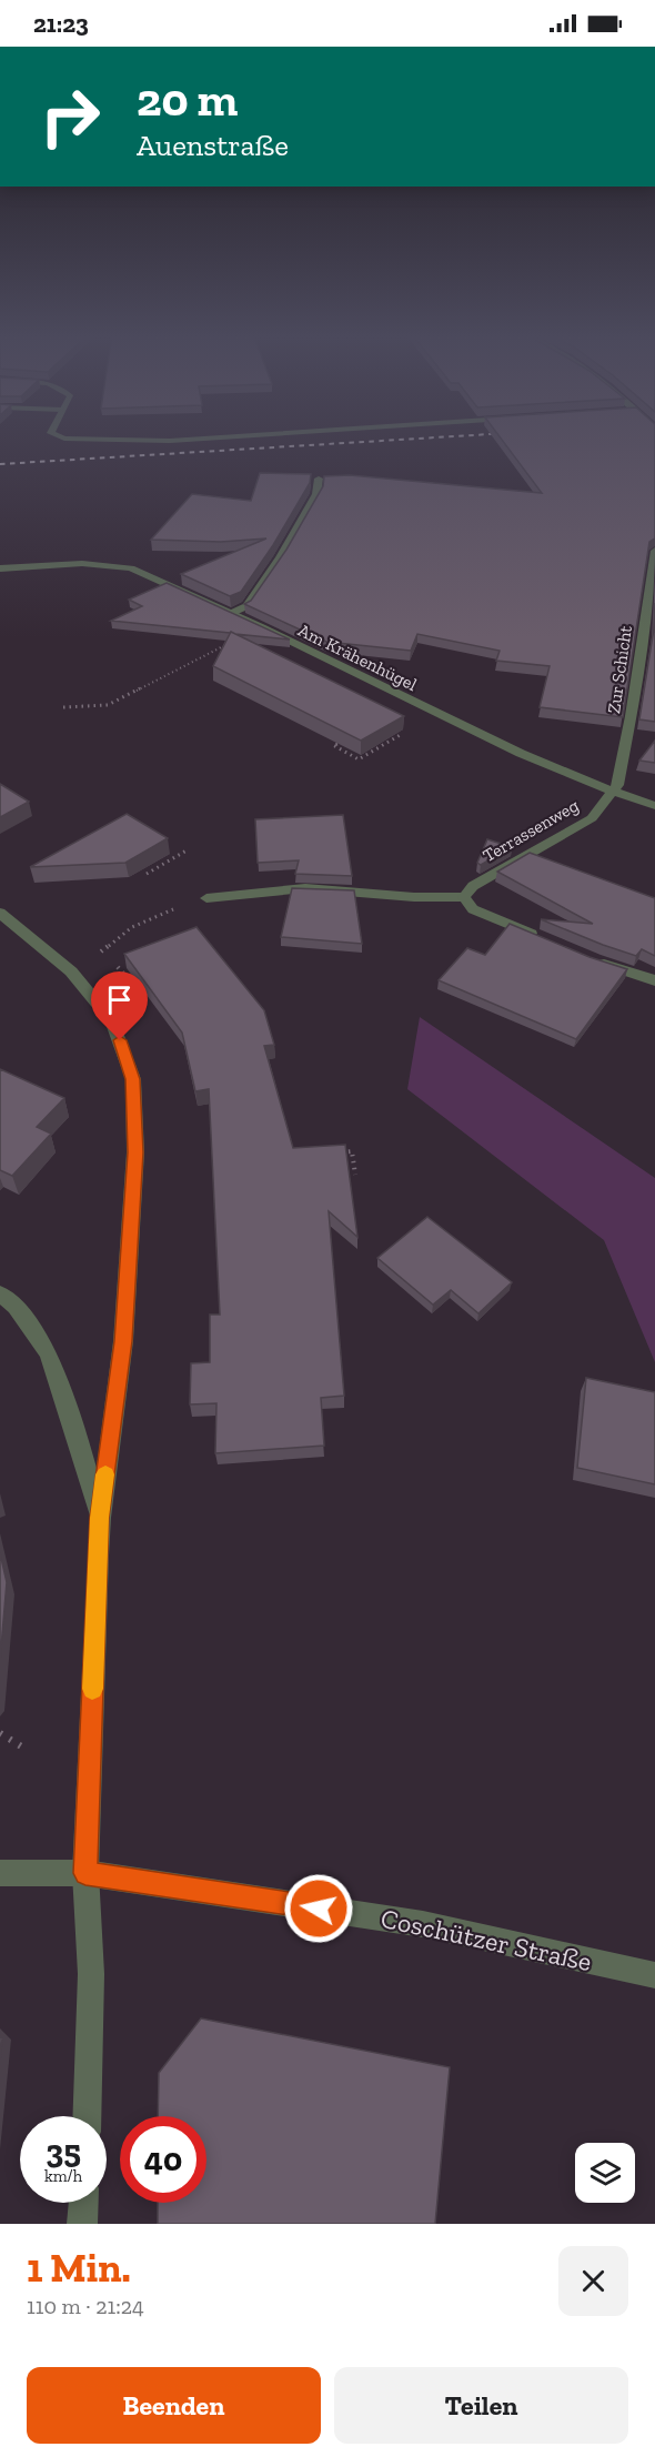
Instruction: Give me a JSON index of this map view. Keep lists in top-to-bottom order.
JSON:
{
  "streets": {
    "street": [
      "Am Krähenhügel",
      "Zur Schicht",
      "Terrassenweg",
      "Coschützer Straße"
    ]
  },
  "crossings": [
    ["Am Krähenhügel", "Zur Schicht"],
    ["Am Krähenhügel", "Terrassenweg"],
    ["Zur Schicht", "Terrassenweg"]
  ],
  "page": {
    "status": "21:23",
    "turn": ["20 m", "Auenstraße"],
    "speed": "35 km/h",
    "limit": "40",
    "heading": ["1 Min.", "110 m · 21:24"],
    "buttons": ["Beenden", "Teilen"]
  }
}
